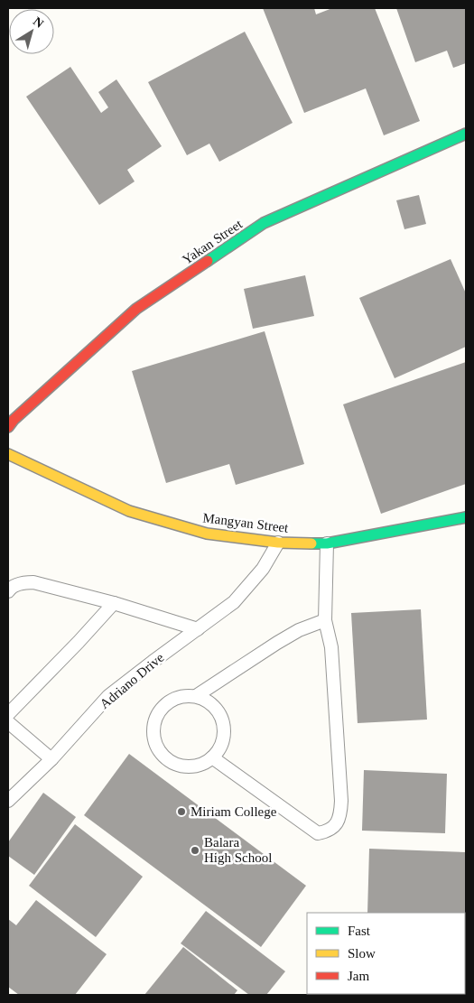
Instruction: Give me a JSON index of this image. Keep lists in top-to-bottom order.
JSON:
{
  "streets": {
    "street": ["Yakan Street", "Mangyan Street"],
    "lane": ["Adriano Drive"]
  },
  "crossings": [
    ["Mangyan Street", "Adriano Drive"]
  ],
  "places": ["Miriam College", "Balara High School"],
  "legend": ["Fast", "Slow", "Jam"],
  "north": "top right"
}
